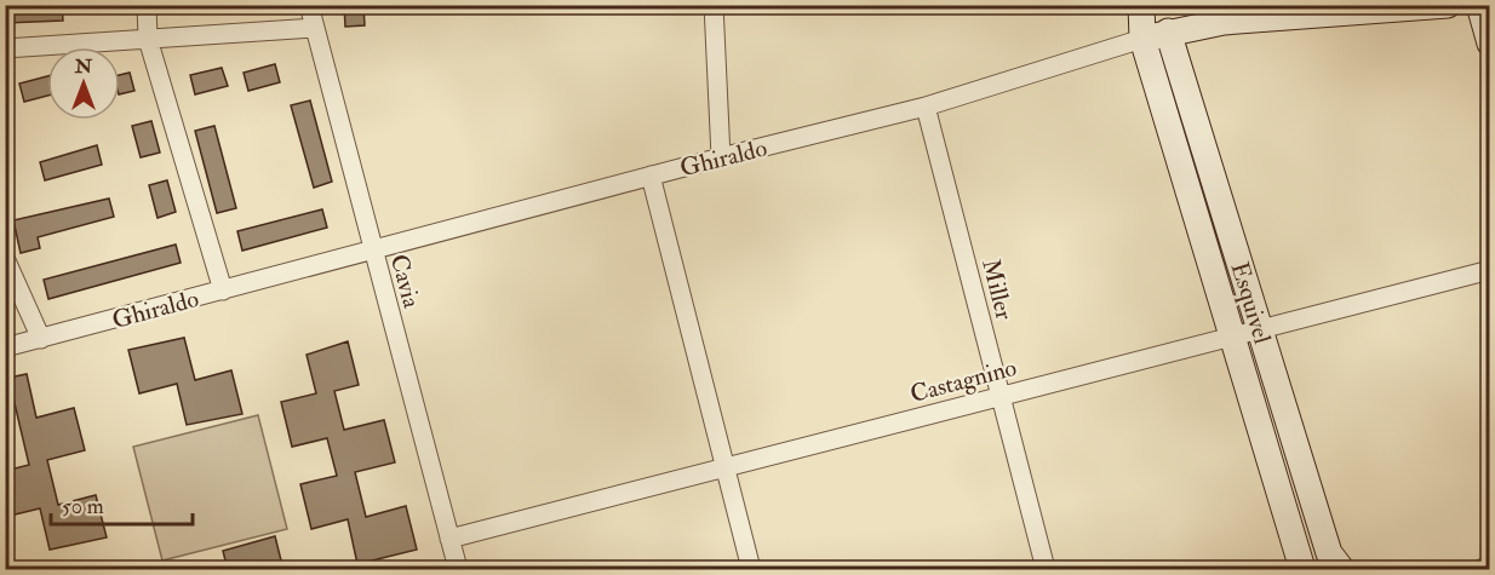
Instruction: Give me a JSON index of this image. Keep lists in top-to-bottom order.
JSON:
{
  "streets": {
    "street": [
      "Ghiraldo",
      "Cavia",
      "Miller",
      "Esquivel",
      "Castagnino"
    ]
  },
  "crossings": [
    ["Ghiraldo", "Cavia"],
    ["Ghiraldo", "Miller"],
    ["Ghiraldo", "Esquivel"],
    ["Cavia", "Castagnino"],
    ["Miller", "Castagnino"],
    ["Esquivel", "Castagnino"]
  ],
  "scale_bar": "50 m",
  "north": "top"
}
